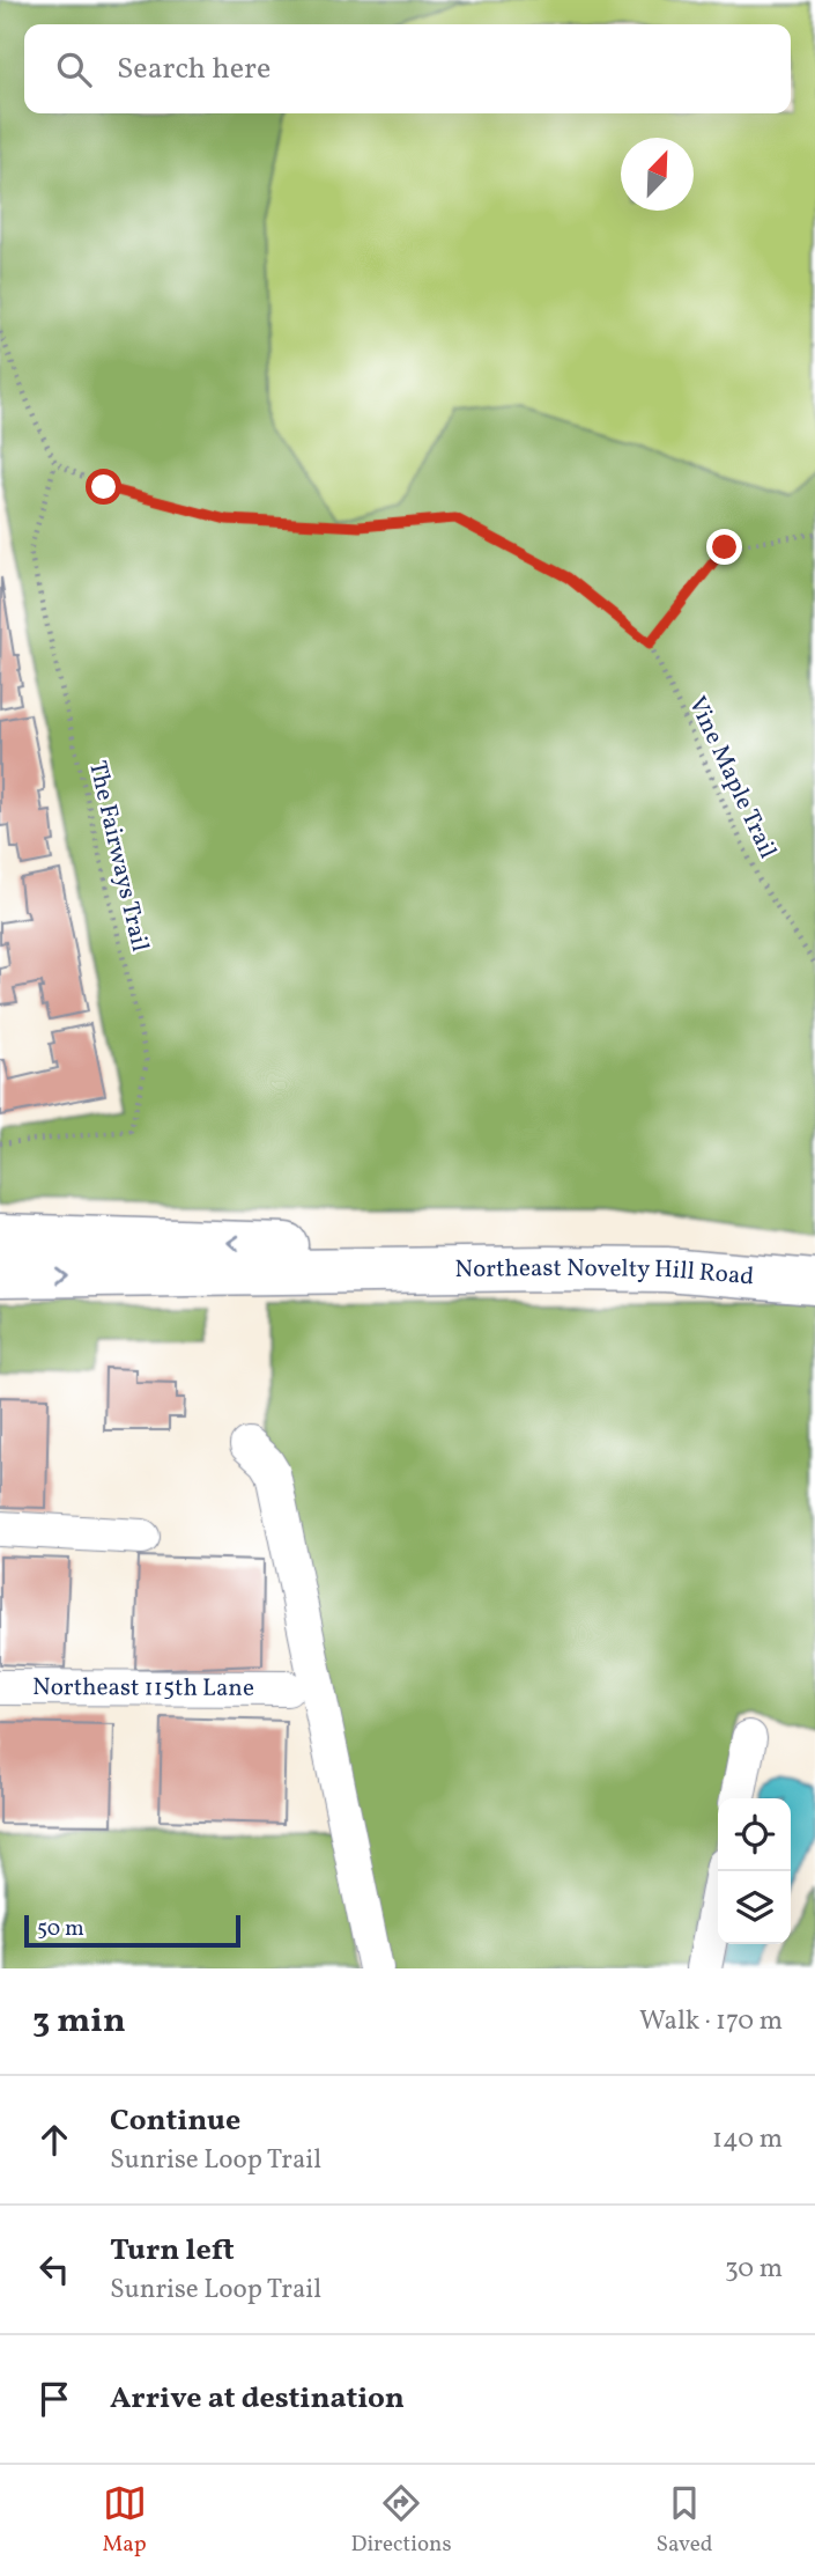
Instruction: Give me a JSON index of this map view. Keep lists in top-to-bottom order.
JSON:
{
  "streets": {
    "main road": ["Northeast Novelty Hill Road"],
    "street": ["Northeast 115th Lane"],
    "path": ["Vine Maple Trail", "The Fairways Trail"]
  },
  "scale_bar": "50 m",
  "north": "top right",
  "page": {
    "search": "Search here",
    "scale": "50 m",
    "heading": ["3 min", "Walk · 170 m"],
    "list": [
      ["Continue", "Sunrise Loop Trail", "140 m"],
      ["Turn left", "Sunrise Loop Trail", "30 m"],
      "Arrive at destination"
    ],
    "nav": ["Map", "Directions", "Saved"]
  }
}
